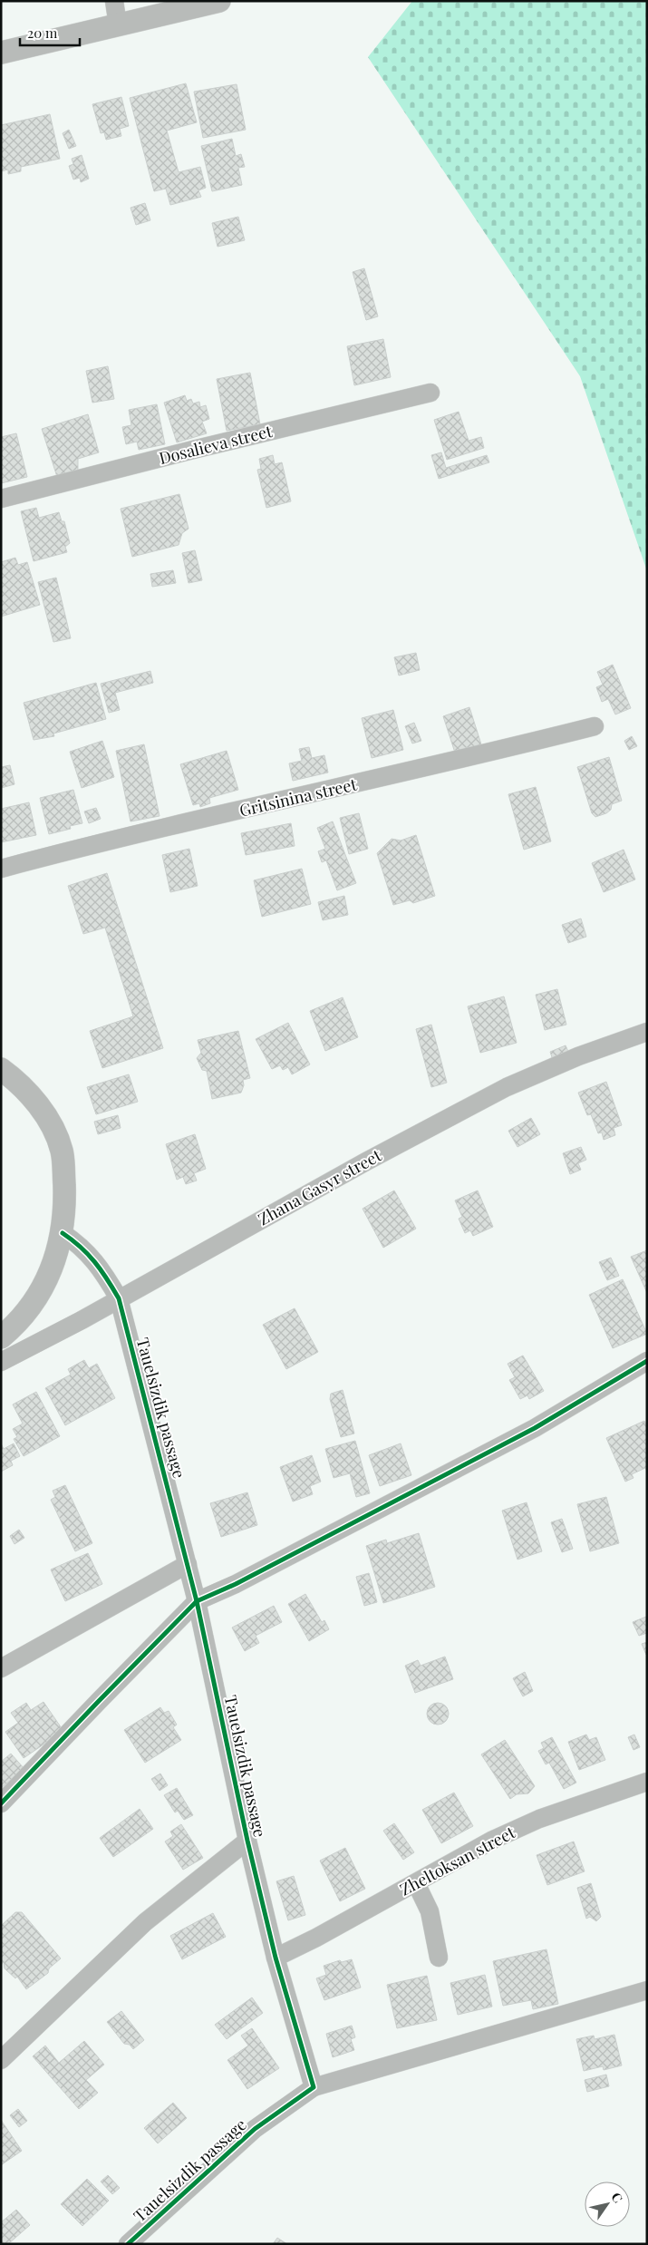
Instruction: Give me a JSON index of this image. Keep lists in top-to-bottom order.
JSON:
{
  "streets": {
    "street": [
      "Dosalieva street",
      "Gritsinina street",
      "Zhana Gasyr street",
      "Tauelsizdik passage",
      "Zheltoksan street"
    ]
  },
  "crossings": [
    ["Zhana Gasyr street", "Tauelsizdik passage"],
    ["Tauelsizdik passage", "Zheltoksan street"]
  ],
  "scale_bar": "20 m",
  "north": "top right"
}
